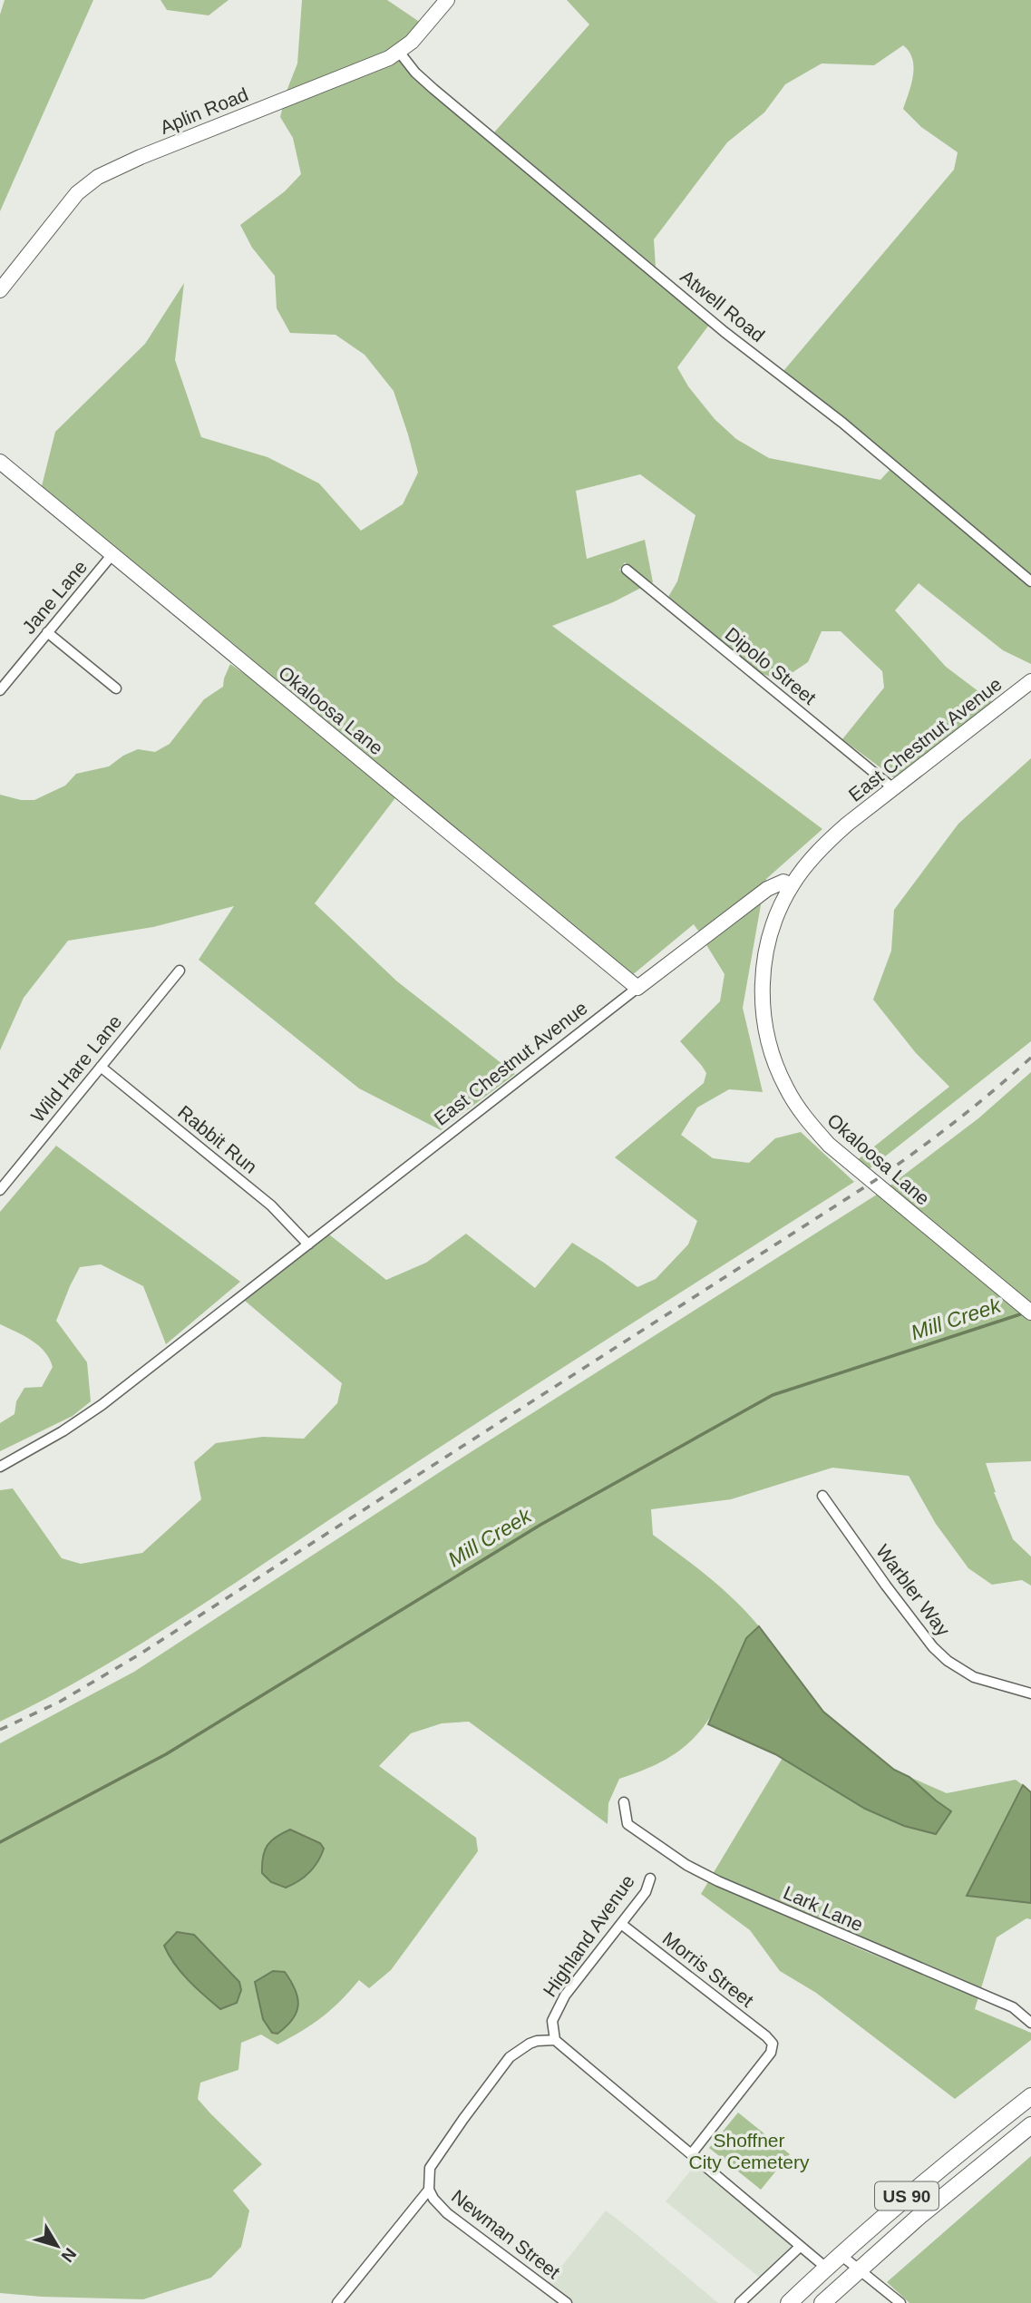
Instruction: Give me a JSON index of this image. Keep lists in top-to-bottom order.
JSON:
{
  "streets": {
    "main road": ["US 90"],
    "street": [
      "Aplin Road",
      "Atwell Road",
      "Jane Lane",
      "Dipolo Street",
      "Okaloosa Lane",
      "East Chestnut Avenue",
      "Wild Hare Lane",
      "Rabbit Run",
      "Warbler Way",
      "Lark Lane",
      "Highland Avenue",
      "Morris Street",
      "Newman Street"
    ]
  },
  "crossings": [
    ["Aplin Road", "Atwell Road"],
    ["Jane Lane", "Okaloosa Lane"],
    ["Dipolo Street", "East Chestnut Avenue"],
    ["Okaloosa Lane", "East Chestnut Avenue"],
    ["East Chestnut Avenue", "Rabbit Run"],
    ["Wild Hare Lane", "Rabbit Run"],
    ["Highland Avenue", "Morris Street"]
  ],
  "water": ["Mill Creek"],
  "parks": ["Shoffner City Cemetery"],
  "north": "bottom right"
}
